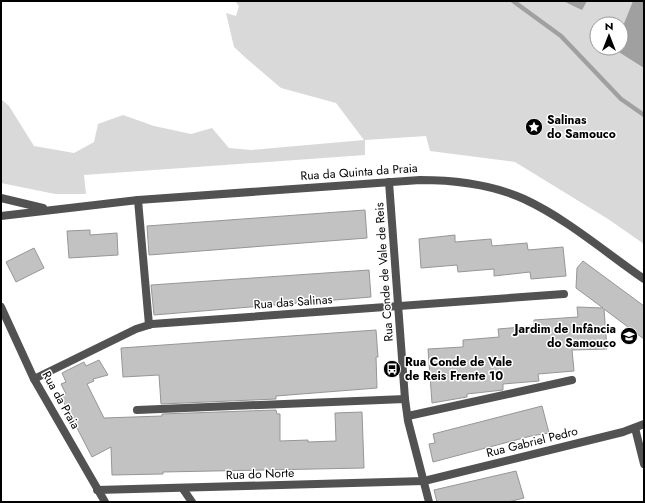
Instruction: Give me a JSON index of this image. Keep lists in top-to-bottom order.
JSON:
{
  "streets": {
    "street": [
      "Rua da Quinta da Praia",
      "Rua Conde de Vale de Reis",
      "Rua das Salinas",
      "Rua da Praia",
      "Rua Gabriel Pedro",
      "Rua do Norte"
    ]
  },
  "crossings": [
    ["Rua da Quinta da Praia", "Rua Conde de Vale de Reis"],
    ["Rua Conde de Vale de Reis", "Rua das Salinas"],
    ["Rua Conde de Vale de Reis", "Rua Gabriel Pedro"],
    ["Rua Conde de Vale de Reis", "Rua do Norte"],
    ["Rua das Salinas", "Rua da Praia"],
    ["Rua da Praia", "Rua do Norte"],
    ["Rua Gabriel Pedro", "Rua do Norte"]
  ],
  "places": {
    "place": ["Salinas do Samouco"],
    "school or university": ["Jardim de Infância do Samouco"],
    "bus stop": ["Rua Conde de Vale de Reis Frente 10"]
  },
  "north": "top"
}
